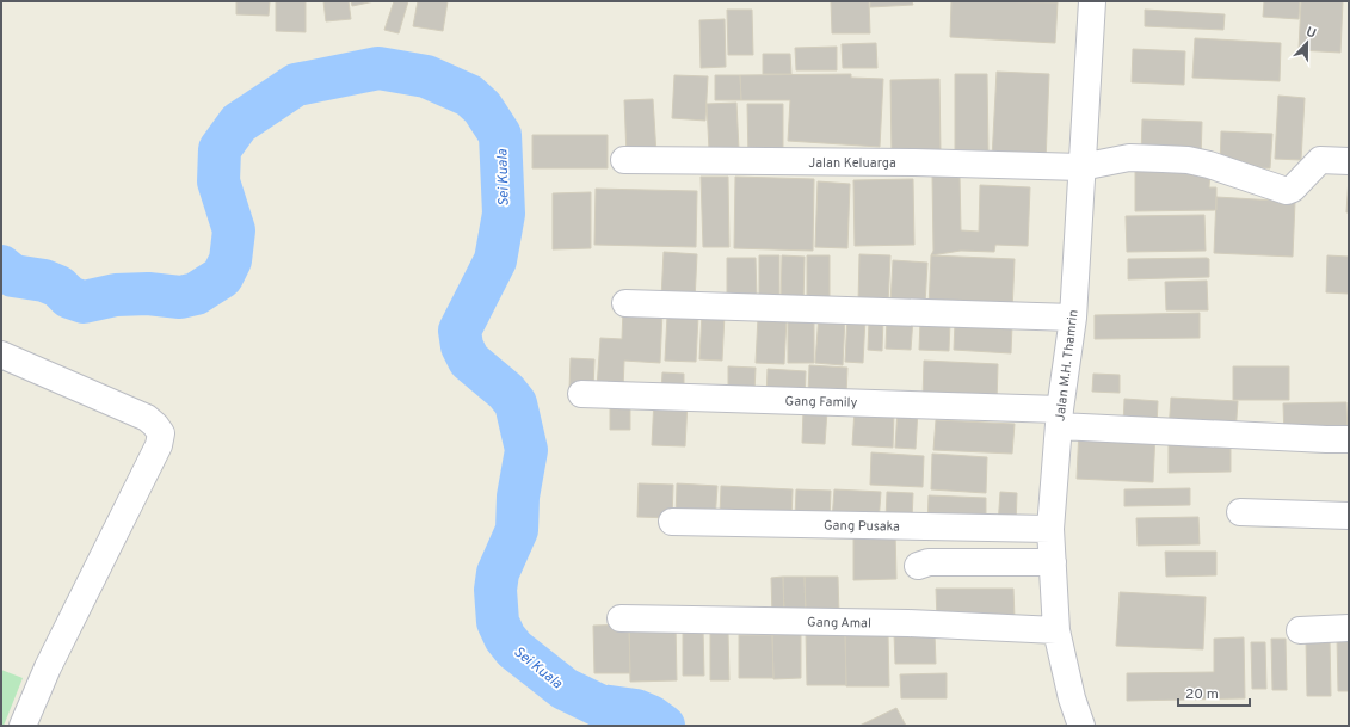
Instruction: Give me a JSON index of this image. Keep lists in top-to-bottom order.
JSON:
{
  "streets": {
    "street": [
      "Jalan Keluarga",
      "Jalan M.H. Thamrin",
      "Gang Family",
      "Gang Pusaka",
      "Gang Amal"
    ]
  },
  "crossings": [
    ["Jalan Keluarga", "Jalan M.H. Thamrin"],
    ["Jalan M.H. Thamrin", "Gang Family"],
    ["Jalan M.H. Thamrin", "Gang Pusaka"],
    ["Jalan M.H. Thamrin", "Gang Amal"]
  ],
  "water": ["Sei Kuala"],
  "scale_bar": "20 m",
  "north": "top"
}
